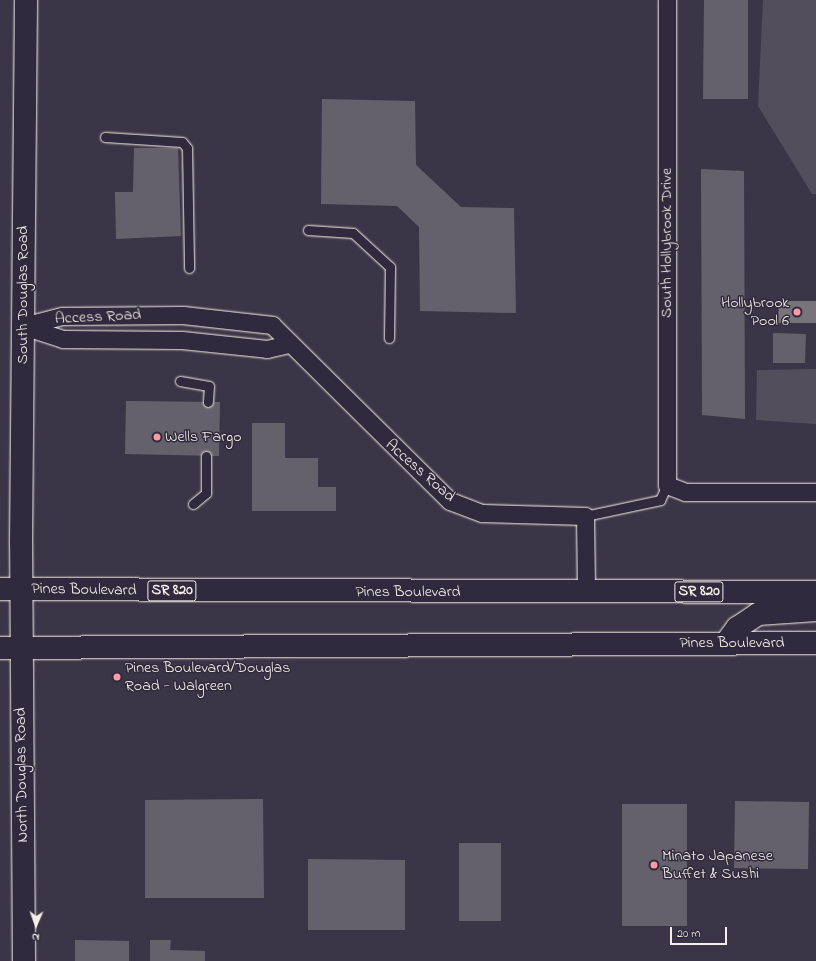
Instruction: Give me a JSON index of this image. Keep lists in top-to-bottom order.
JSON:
{
  "streets": {
    "main road": [
      "South Douglas Road",
      "Pines Boulevard",
      "SR 820",
      "North Douglas Road"
    ],
    "street": ["South Hollybrook Drive", "Access Road"]
  },
  "crossings": [
    ["South Douglas Road", "Access Road"],
    ["South Douglas Road", "Pines Boulevard"],
    ["South Douglas Road", "North Douglas Road"],
    ["Pines Boulevard", "North Douglas Road"]
  ],
  "places": [
    "Hollybrook Pool 6",
    "Wells Fargo",
    "Pines Boulevard/Douglas Road - Walgreen",
    "Minato Japanese Buffet & Sushi"
  ],
  "scale_bar": "20 m",
  "north": "bottom"
}
